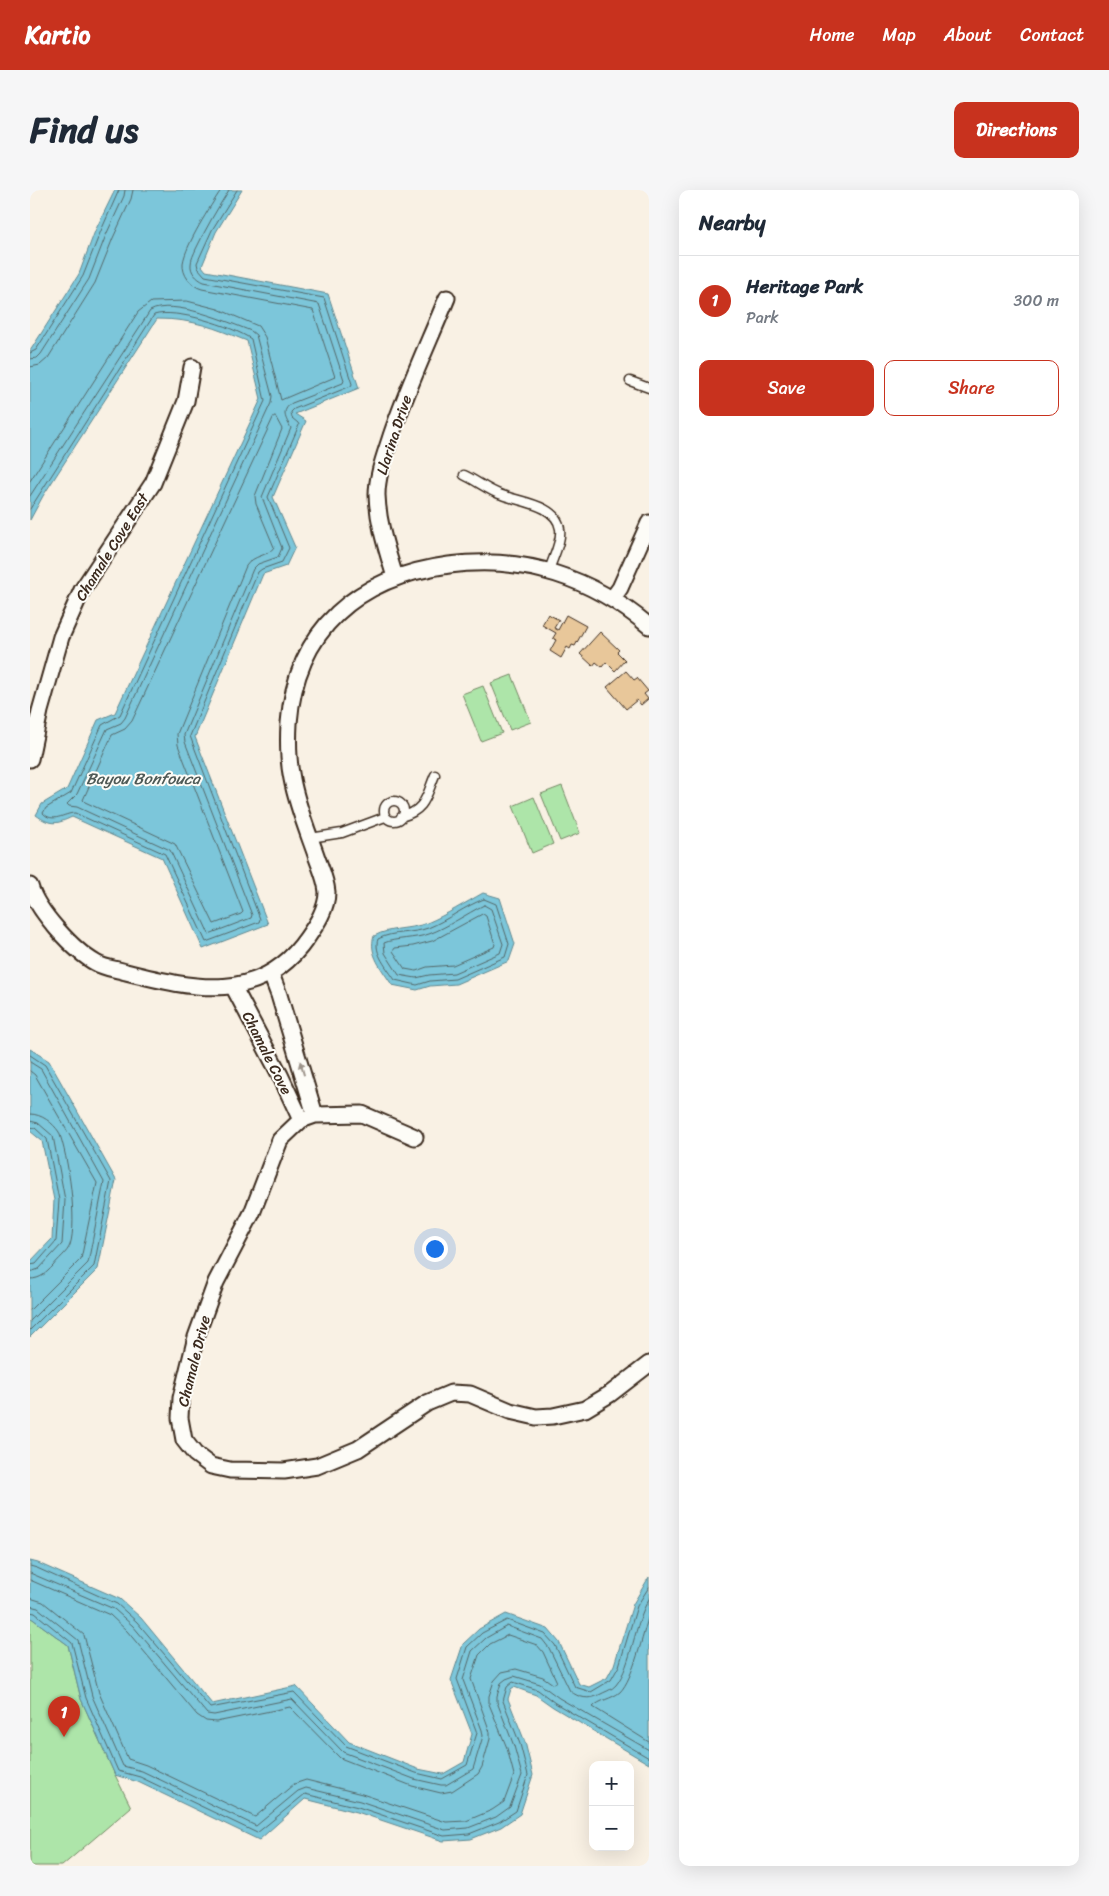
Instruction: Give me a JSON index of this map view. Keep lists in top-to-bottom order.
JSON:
{
  "streets": {
    "street": [
      "Llarina Drive",
      "Chamale Cove East",
      "Chamale Cove",
      "Chamale Drive"
    ]
  },
  "crossings": [
    ["Chamale Cove", "Chamale Drive"]
  ],
  "water": ["Bayou Bonfouca"],
  "page": {
    "header": "Kartio",
    "nav": [
      "Home",
      "Map",
      "About",
      "Contact"
    ],
    "title": "Find us",
    "buttons": [
      "Directions",
      ["Save", "Share"]
    ],
    "heading": "Nearby",
    "list": [
      {
        "mark": "1",
        "name": "Heritage Park",
        "note": "Park",
        "value": "300 m"
      }
    ],
    "pins": "1",
    "map_buttons": ["+", "−"]
  }
}
